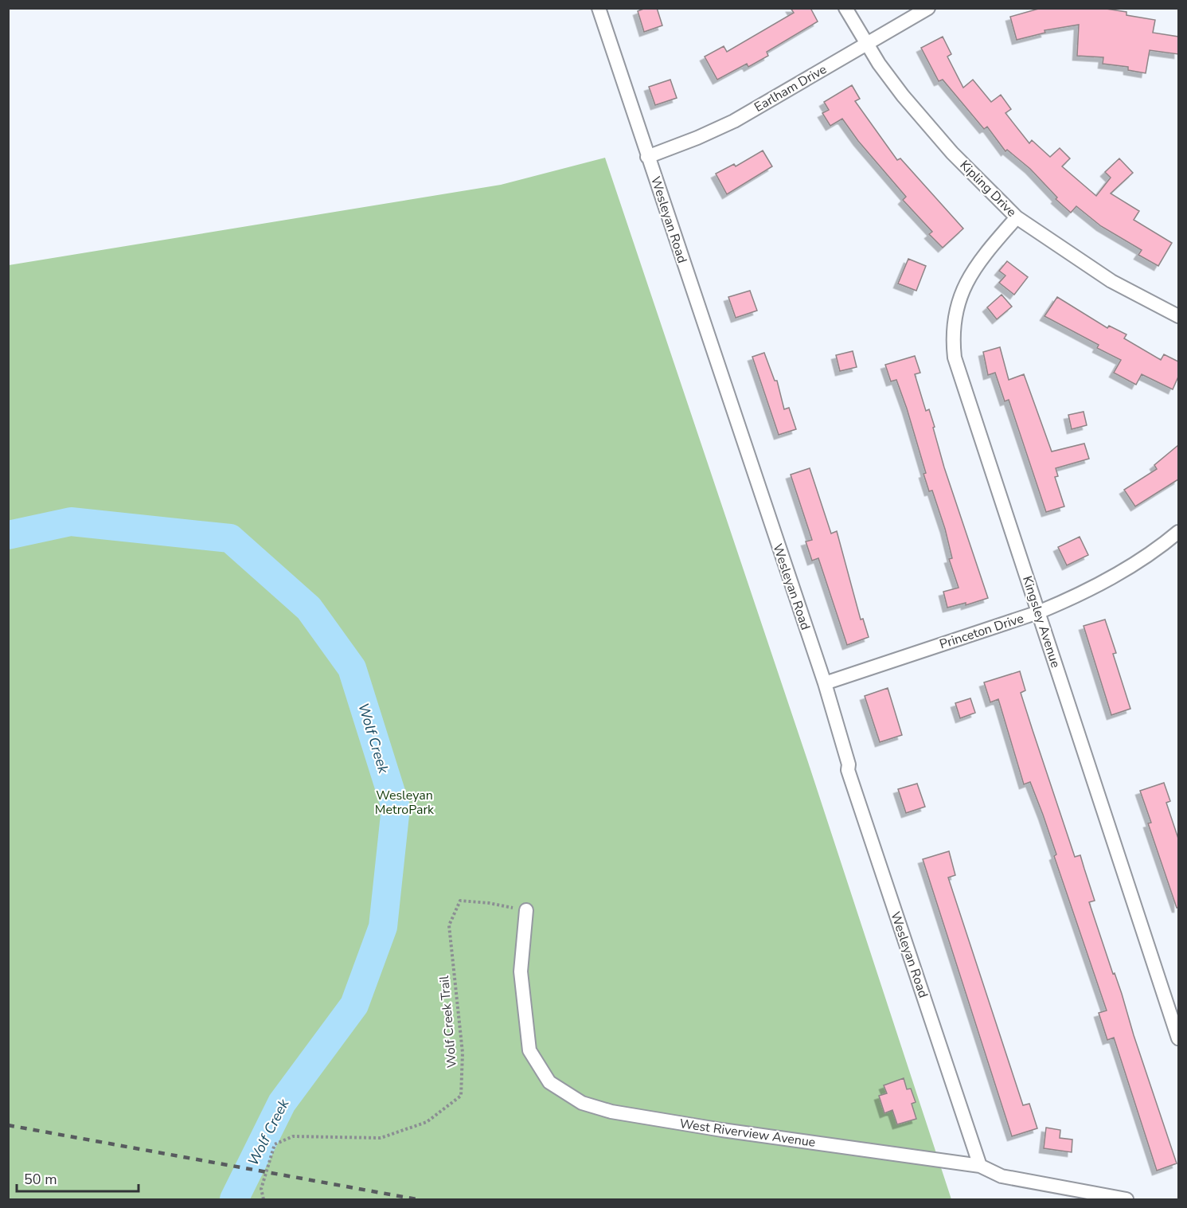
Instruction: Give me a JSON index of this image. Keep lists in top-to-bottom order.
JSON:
{
  "streets": {
    "street": [
      "Earlham Drive",
      "Kipling Drive",
      "Wesleyan Road",
      "Kingsley Avenue",
      "Princeton Drive",
      "West Riverview Avenue"
    ],
    "path": ["Wolf Creek Trail"]
  },
  "crossings": [
    ["Earlham Drive", "Kipling Drive"],
    ["Earlham Drive", "Wesleyan Road"],
    ["Kipling Drive", "Kingsley Avenue"],
    ["Wesleyan Road", "Princeton Drive"],
    ["Wesleyan Road", "West Riverview Avenue"],
    ["Kingsley Avenue", "Princeton Drive"],
    ["Wolf Creek Trail", "West Riverview Avenue"]
  ],
  "water": ["Wolf Creek"],
  "parks": ["Wesleyan MetroPark"],
  "scale_bar": "50 m"
}
